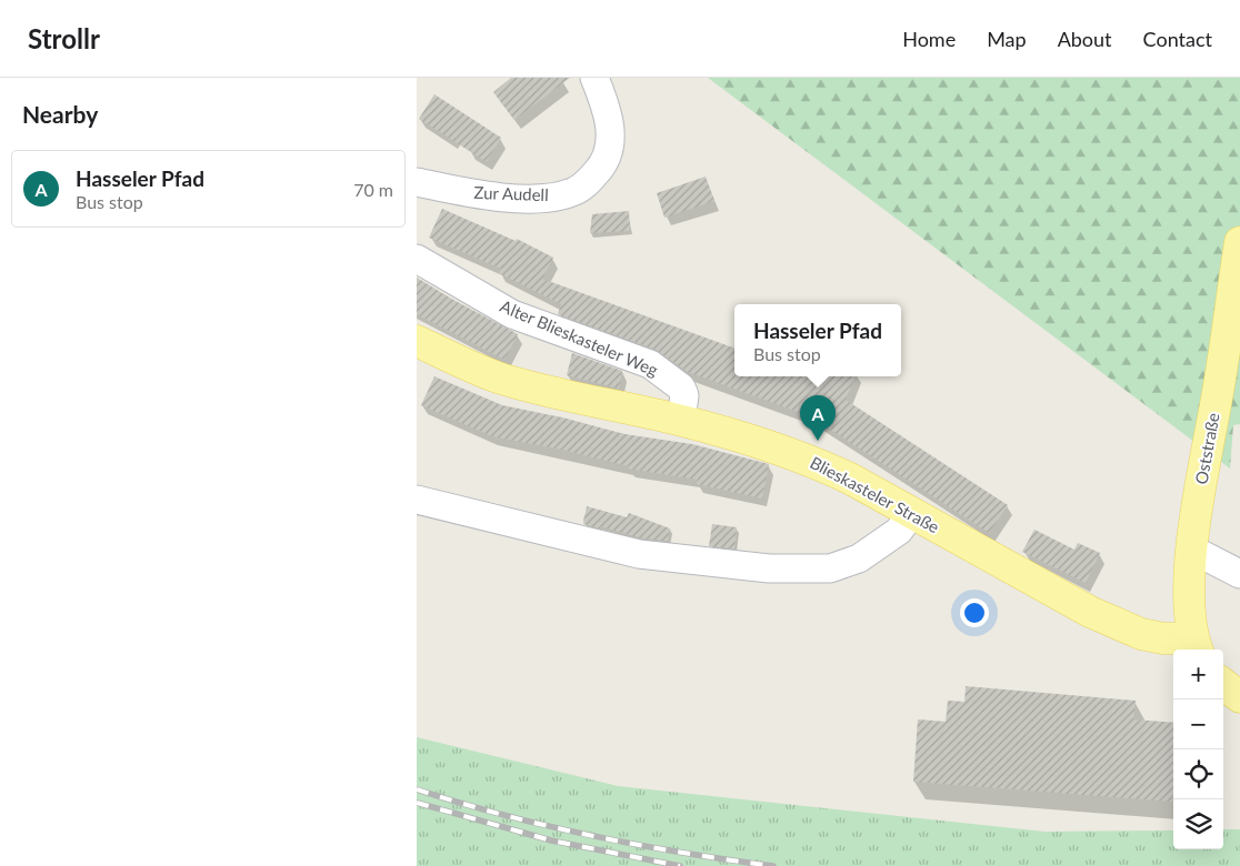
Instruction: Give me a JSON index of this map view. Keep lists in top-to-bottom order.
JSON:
{
  "streets": {
    "main road": ["Oststraße", "Blieskasteler Straße"],
    "street": ["Zur Audell", "Alter Blieskasteler Weg"]
  },
  "crossings": [
    ["Alter Blieskasteler Weg", "Blieskasteler Straße"],
    ["Oststraße", "Blieskasteler Straße"]
  ],
  "page": {
    "header": "Strollr",
    "nav": [
      "Home",
      "Map",
      "About",
      "Contact"
    ],
    "heading": "Nearby",
    "list": [
      {
        "mark": "A",
        "name": "Hasseler Pfad",
        "note": "Bus stop",
        "value": "70 m"
      }
    ],
    "popup": ["Hasseler Pfad", "Bus stop"],
    "pins": "A",
    "map_buttons": ["+", "−"]
  }
}
